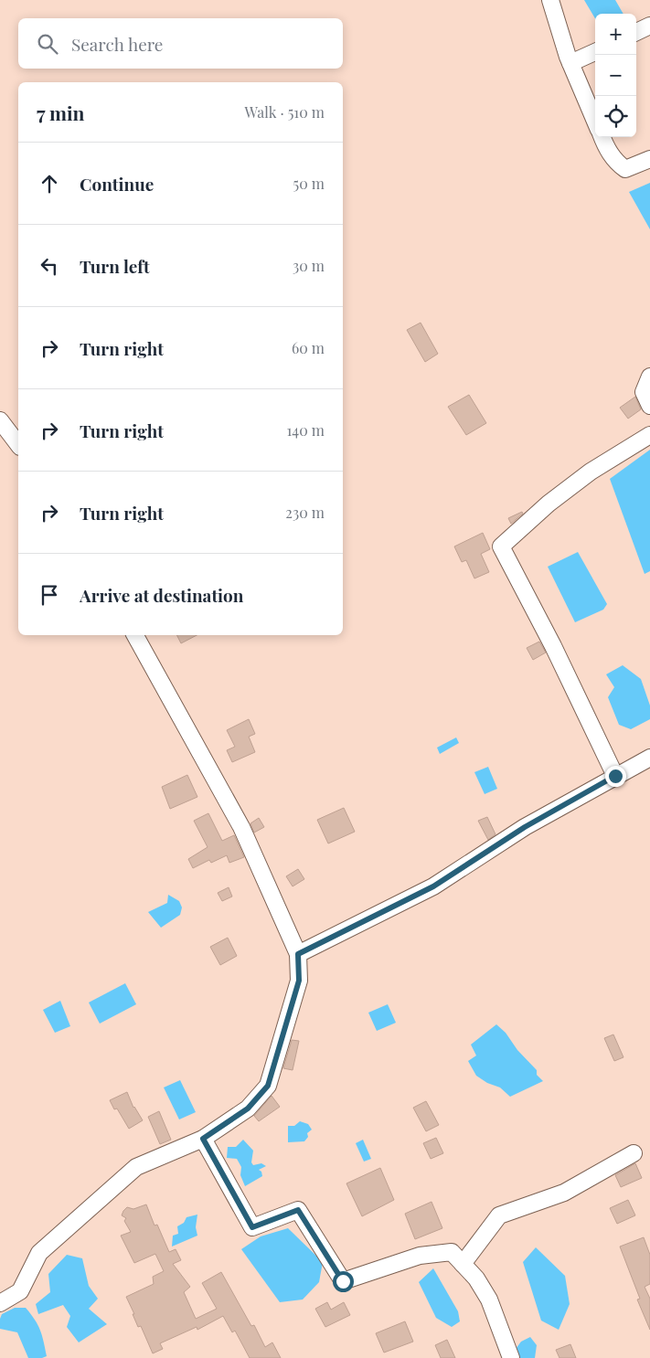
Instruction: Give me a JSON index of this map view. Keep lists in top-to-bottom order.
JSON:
{
  "page": {
    "map_buttons": ["+", "−"],
    "search": "Search here",
    "heading": ["7 min", "Walk · 510 m"],
    "list": [
      ["Continue", "50 m"],
      ["Turn left", "30 m"],
      ["Turn right", "60 m"],
      ["Turn right", "140 m"],
      ["Turn right", "230 m"],
      "Arrive at destination"
    ]
  }
}
